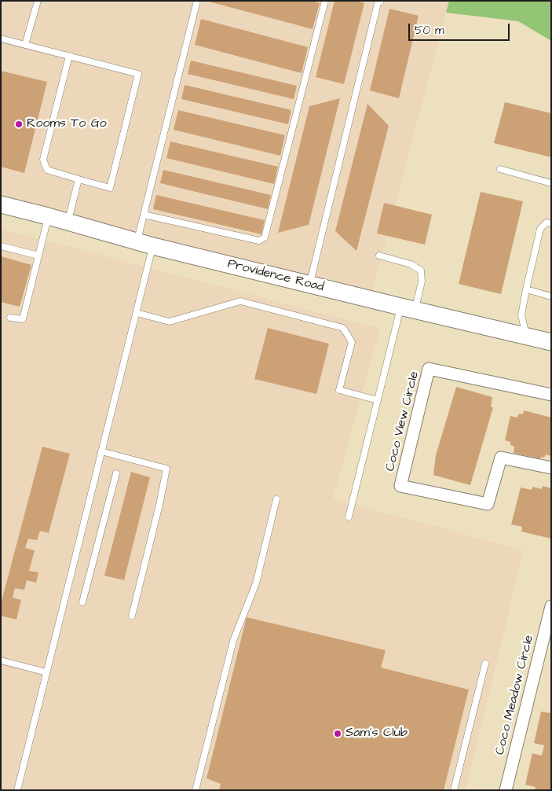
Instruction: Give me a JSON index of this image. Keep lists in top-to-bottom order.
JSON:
{
  "streets": {
    "street": ["Providence Road", "Coco View Circle", "Coco Meadow Circle"]
  },
  "places": ["Rooms To Go", "Sam's Club"],
  "scale_bar": "50 m"
}
